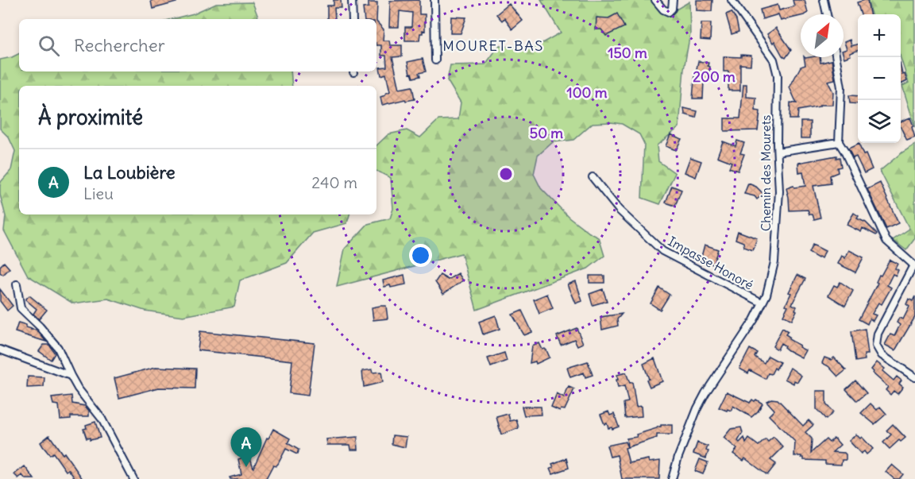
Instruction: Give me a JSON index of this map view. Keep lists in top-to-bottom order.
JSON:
{
  "streets": {
    "street": ["Chemin des Mourets", "Impasse Honoré"]
  },
  "crossings": [
    ["Chemin des Mourets", "Impasse Honoré"]
  ],
  "districts": ["MOURET-BAS"],
  "north": "top right",
  "page": {
    "map_buttons": ["+", "−"],
    "search": "Rechercher",
    "heading": "À proximité",
    "list": [
      {
        "mark": "A",
        "name": "La Loubière",
        "note": "Lieu",
        "value": "240 m"
      }
    ],
    "pins": "A"
  },
  "rings": [
    "150 m",
    "200 m",
    "100 m",
    "50 m"
  ]
}
